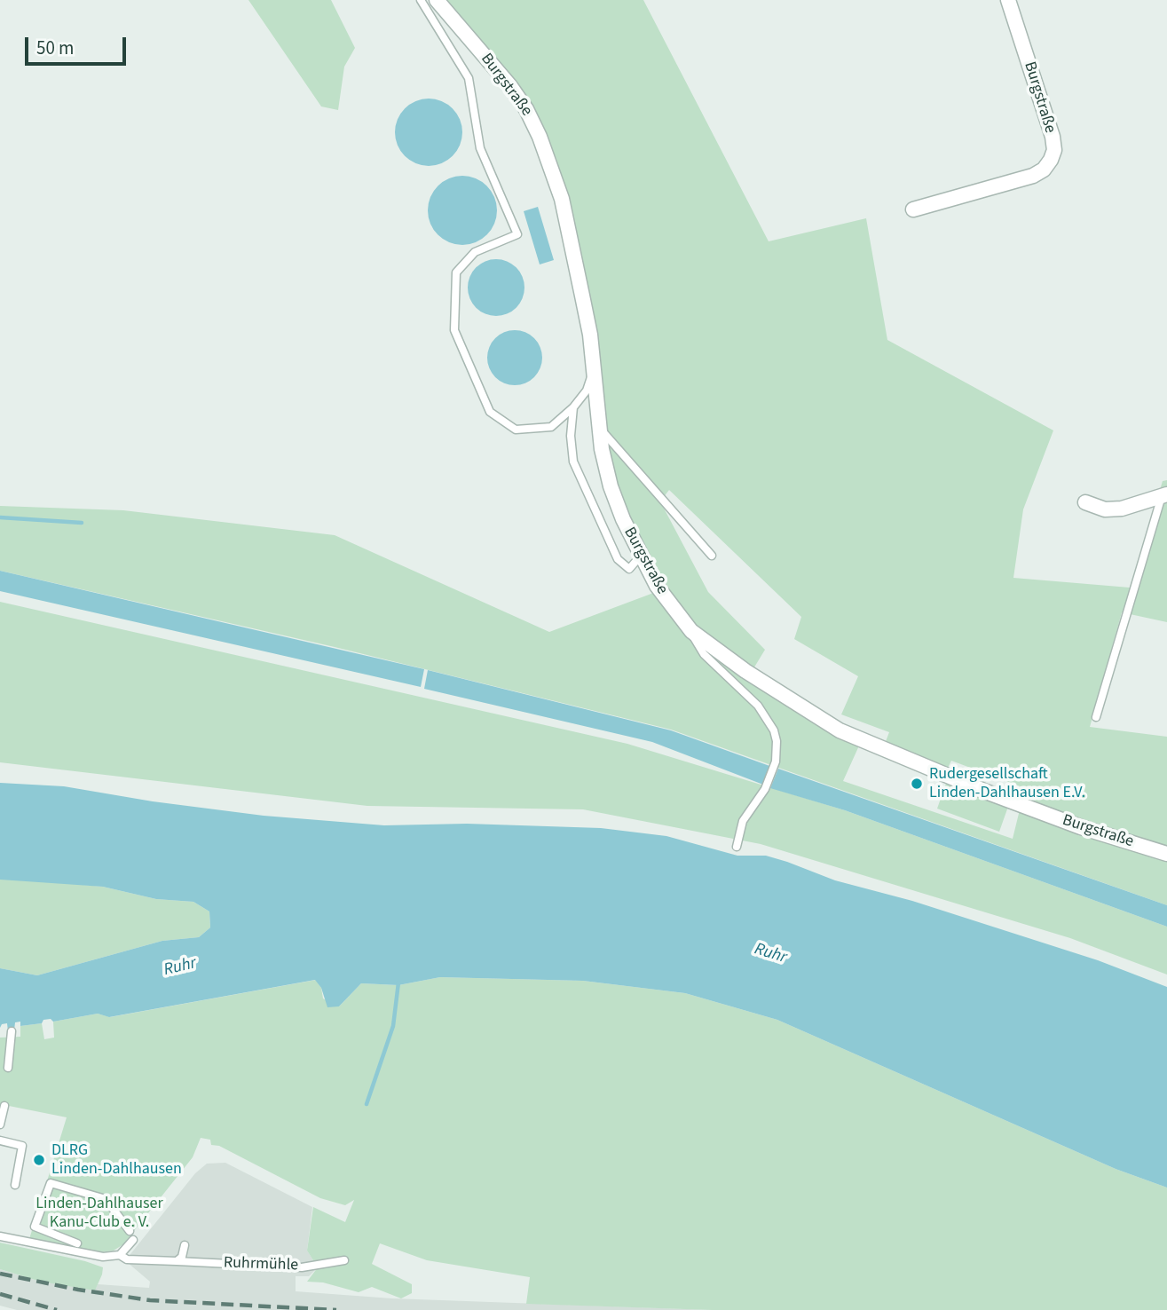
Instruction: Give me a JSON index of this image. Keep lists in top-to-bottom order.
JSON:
{
  "streets": {
    "street": ["Burgstraße"],
    "lane": ["Ruhrmühle"]
  },
  "water": ["Ruhr"],
  "parks": ["Linden-Dahlhauser Kanu-Club e. V."],
  "places": ["Rudergesellschaft Linden-Dahlhausen E.V.", "DLRG Linden-Dahlhausen"],
  "scale_bar": "50 m"
}
